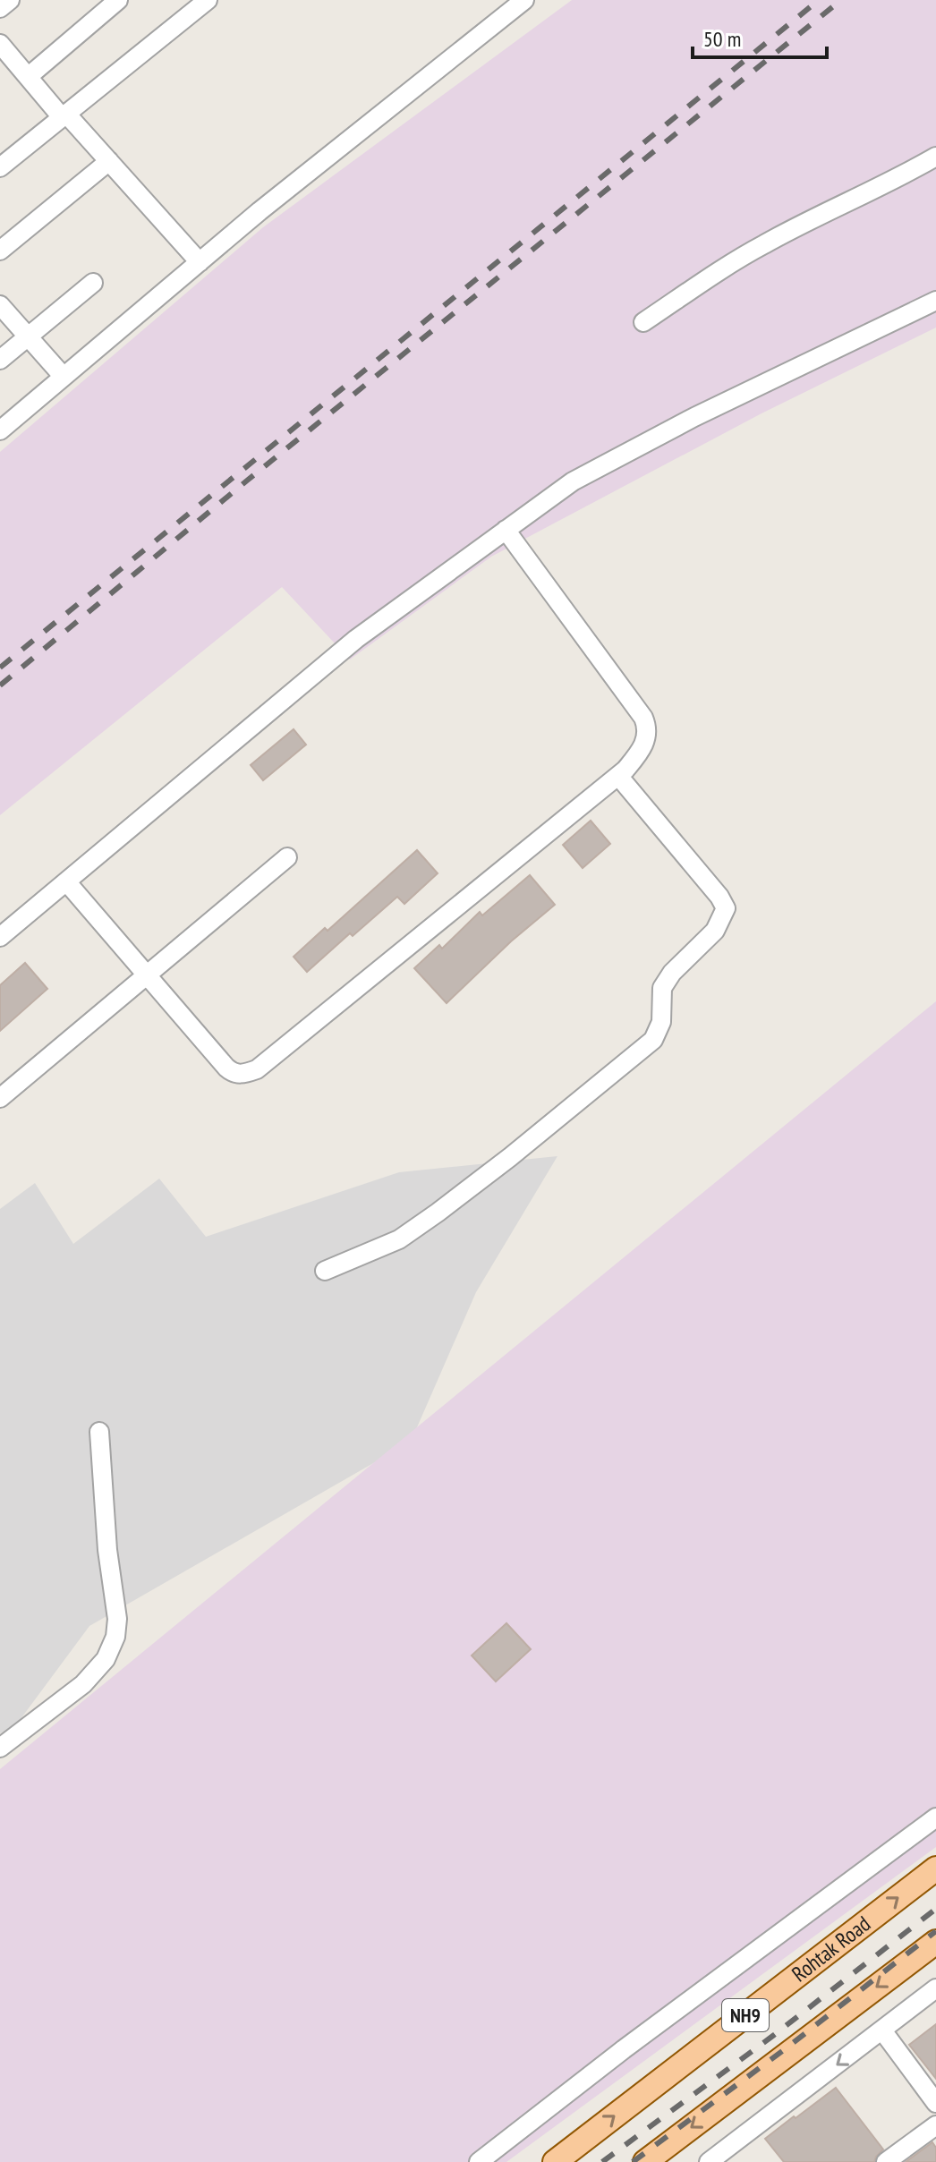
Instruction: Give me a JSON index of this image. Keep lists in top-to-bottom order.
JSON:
{
  "streets": {
    "main road": ["Rohtak Road", "NH9"]
  },
  "scale_bar": "50 m"
}
